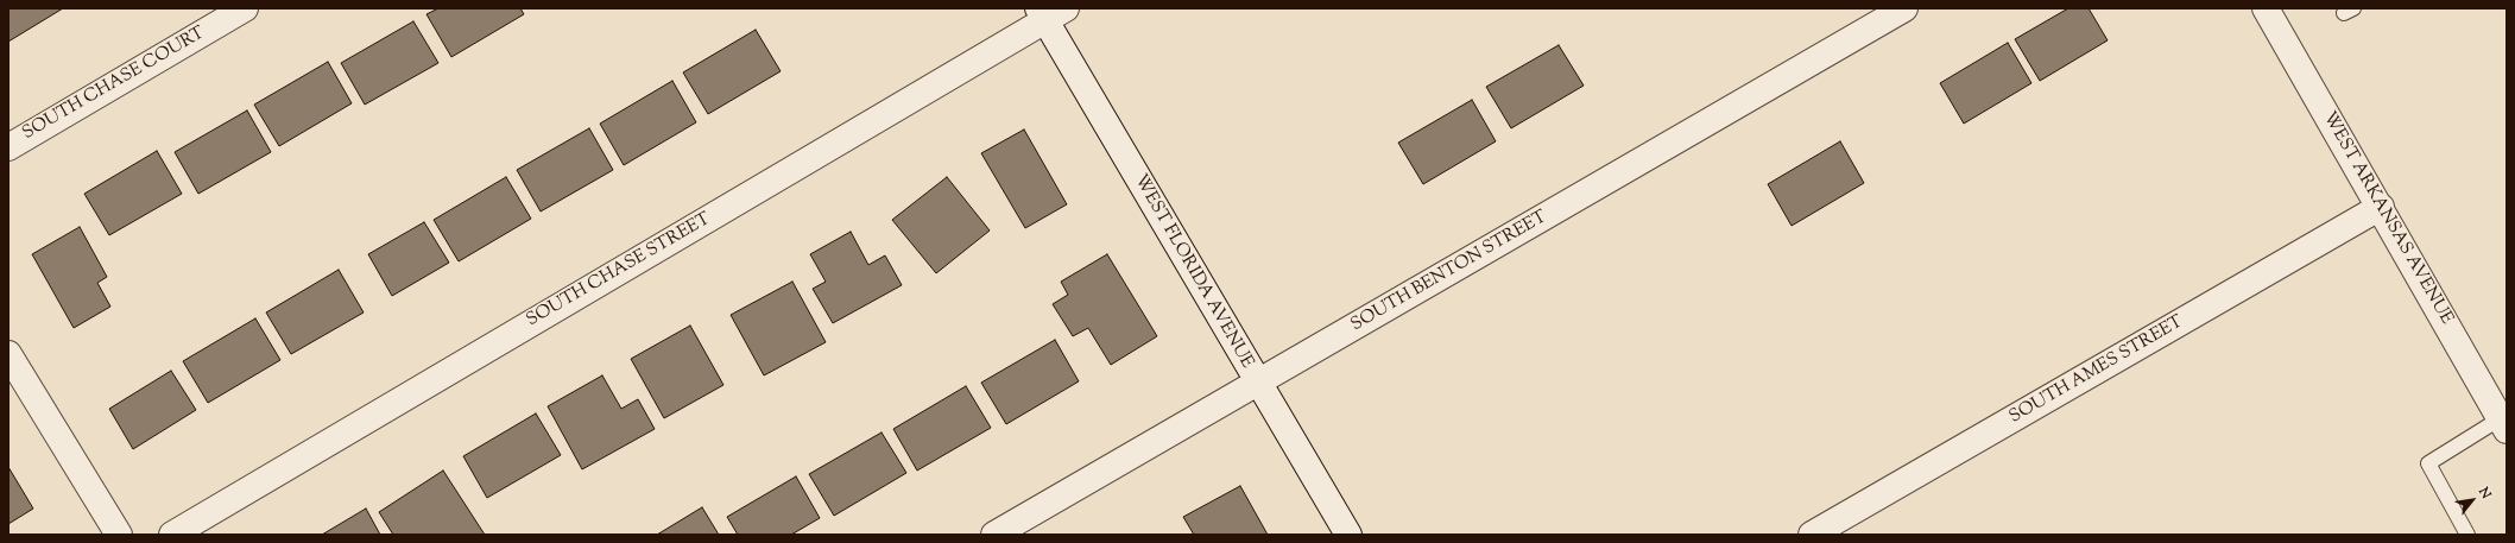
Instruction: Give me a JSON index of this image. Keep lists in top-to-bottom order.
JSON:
{
  "streets": {
    "street": [
      "SOUTH CHASE COURT",
      "WEST ARKANSAS AVENUE",
      "SOUTH CHASE STREET",
      "WEST FLORIDA AVENUE",
      "SOUTH BENTON STREET",
      "SOUTH AMES STREET"
    ]
  },
  "crossings": [
    ["WEST ARKANSAS AVENUE", "SOUTH AMES STREET"],
    ["SOUTH CHASE STREET", "WEST FLORIDA AVENUE"],
    ["WEST FLORIDA AVENUE", "SOUTH BENTON STREET"]
  ],
  "north": "top right"
}
